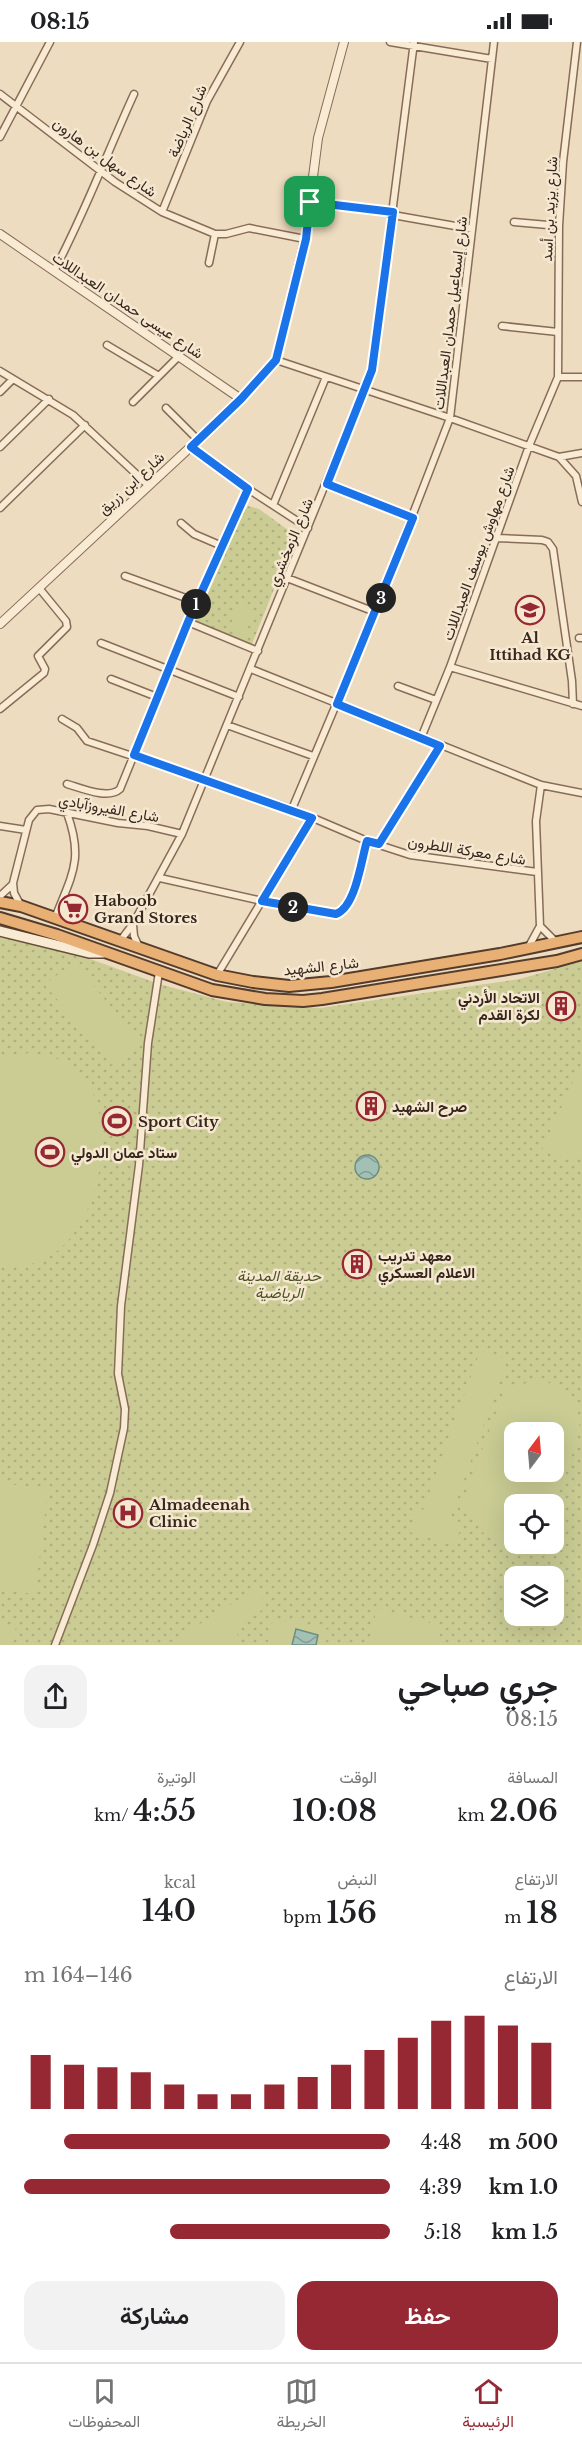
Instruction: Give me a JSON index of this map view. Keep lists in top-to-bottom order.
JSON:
{
  "streets": {
    "highway": ["شارع الشهيد"],
    "street": [
      "شارع الرياضة",
      "شارع سهل بن هارون",
      "شارع يزيد بن أسد",
      "شارع عيسى حمدان العبداللات",
      "شارع إسماعيل حمدان العبداللات",
      "شارع ابن زريق",
      "شارع الزمخشري",
      "شارع مهاوش يوسف العبداللات",
      "شارع الفيروزآبادي",
      "شارع معركة اللطرون"
    ]
  },
  "crossings": [
    ["شارع الرياضة", "شارع سهل بن هارون"],
    ["شارع يزيد بن أسد", "شارع مهاوش يوسف العبداللات"],
    ["شارع عيسى حمدان العبداللات", "شارع ابن زريق"],
    ["شارع إسماعيل حمدان العبداللات", "شارع معركة اللطرون"],
    ["شارع الزمخشري", "شارع الفيروزآبادي"],
    ["شارع الزمخشري", "شارع معركة اللطرون"],
    ["شارع الزمخشري", "شارع الشهيد"]
  ],
  "parks": ["حديقة المدينة الرياضية"],
  "places": {
    "school or university": ["Al Ittihad KG"],
    "supermarket": ["Haboob Grand Stores"],
    "building": ["الاتحاد الأردني لكرة القدم", "صرح الشهيد", "معهد تدريب الاعلام العسكري"],
    "sports": ["Sport City", "ستاد عمان الدولي"],
    "hospital": ["Almadeenah Clinic"]
  },
  "north": "top",
  "page": {
    "status": "08:15",
    "pins": ["3", "1", "2"],
    "heading": ["جري صباحي", "08:15"],
    "stats": [
      ["المسافة", "2.06 km"],
      ["الوقت", "10:08"],
      ["الوتيرة", "4:55 /km"],
      ["الارتفاع", "18 m"],
      ["النبض", "156 bpm"],
      ["kcal", "140"]
    ],
    "chart": ["الارتفاع", "146–164 m"],
    "list": [
      {
        "name": "500 m",
        "note": "4:48"
      },
      {
        "name": "1.0 km",
        "note": "4:39"
      },
      {
        "name": "1.5 km",
        "note": "5:18"
      }
    ],
    "buttons": ["حفظ", "مشاركة"],
    "tabs": ["الرئيسية", "الخريطة", "المحفوظات"]
  }
}
